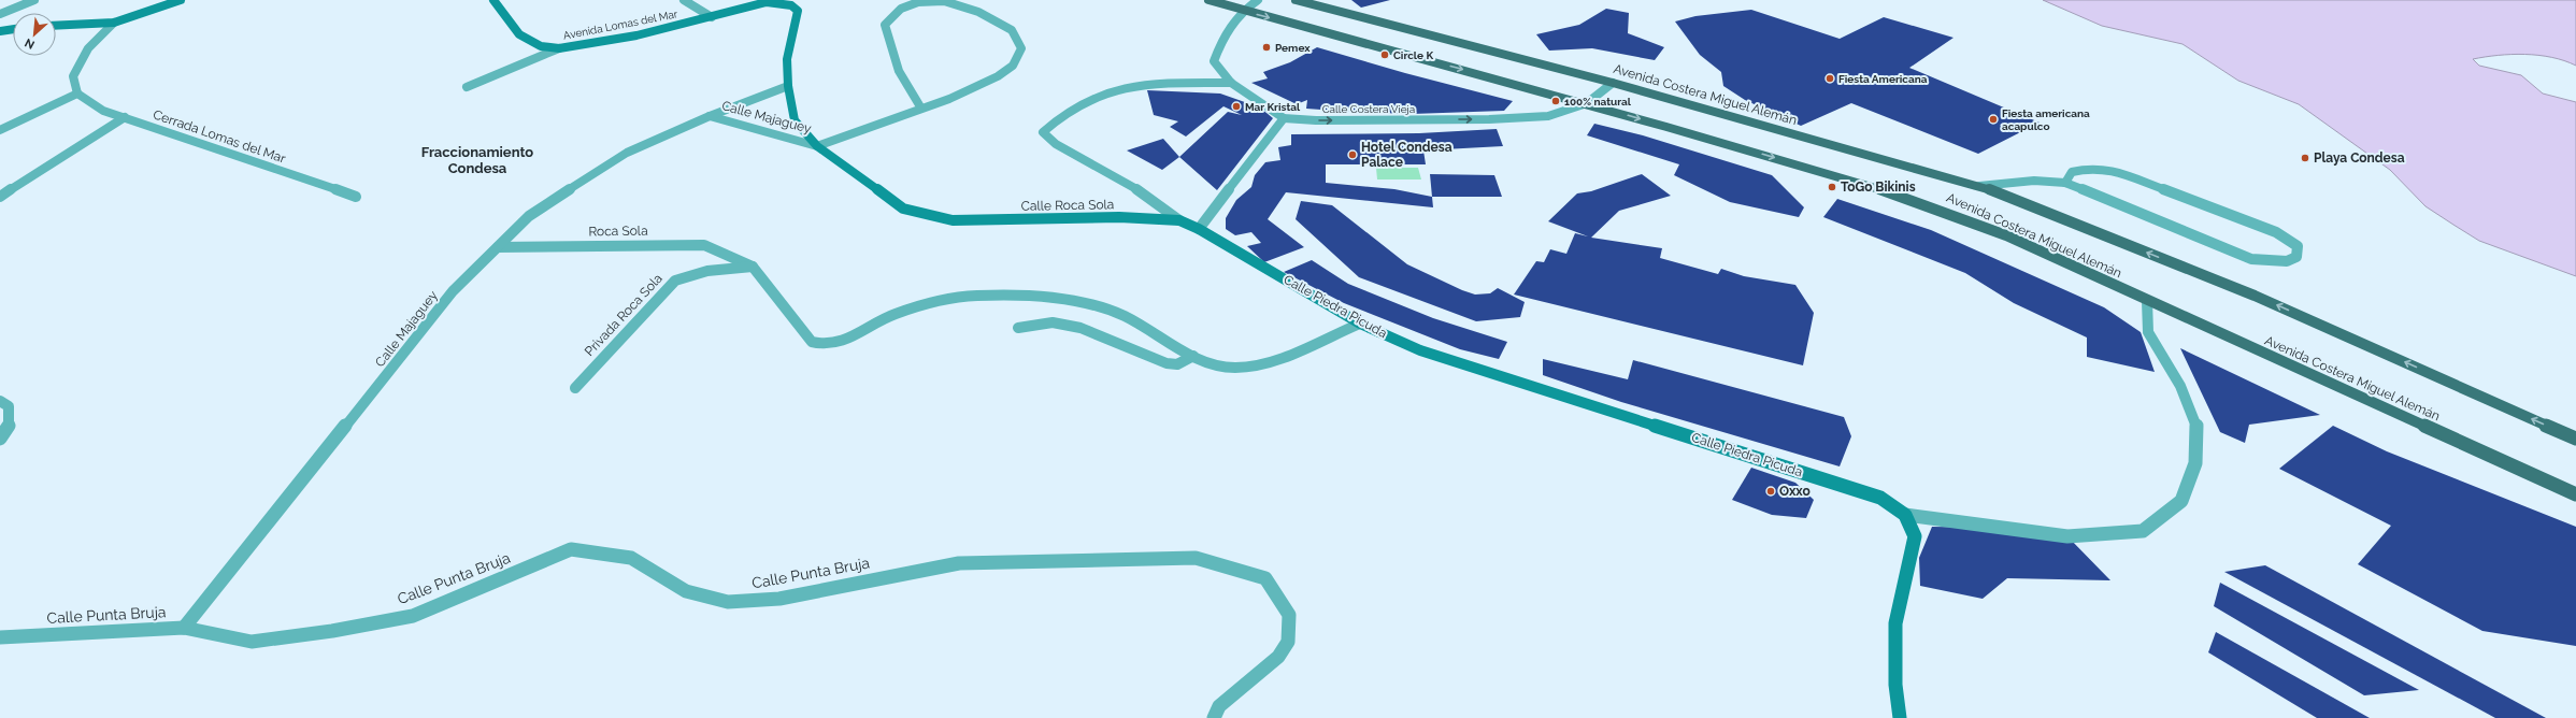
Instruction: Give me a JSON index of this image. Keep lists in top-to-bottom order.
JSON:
{
  "streets": {
    "main road": [
      "Avenida Lomas del Mar",
      "Avenida Costera Miguel Alemán",
      "Calle Roca Sola",
      "Calle Piedra Picuda"
    ],
    "street": [
      "Calle Costera Vieja",
      "Calle Majaguey",
      "Cerrada Lomas del Mar",
      "Roca Sola",
      "Privada Roca Sola",
      "Calle Punta Bruja"
    ]
  },
  "crossings": [
    ["Avenida Lomas del Mar", "Calle Roca Sola"],
    ["Avenida Costera Miguel Alemán", "Calle Costera Vieja"],
    ["Avenida Costera Miguel Alemán", "Calle Piedra Picuda"],
    ["Calle Majaguey", "Calle Roca Sola"],
    ["Calle Majaguey", "Roca Sola"],
    ["Calle Majaguey", "Calle Punta Bruja"],
    ["Calle Roca Sola", "Calle Piedra Picuda"],
    ["Roca Sola", "Privada Roca Sola"]
  ],
  "one_way": ["Calle Costera Vieja"],
  "districts": ["Fraccionamiento Condesa"],
  "places": [
    "Pemex",
    "Circle K",
    "Fiesta Americana",
    "100% natural",
    "Mar Kristal",
    "Fiesta americana acapulco",
    "Hotel Condesa Palace",
    "Playa Condesa",
    "ToGo Bikinis",
    "Oxxo"
  ],
  "north": "bottom left"
}
